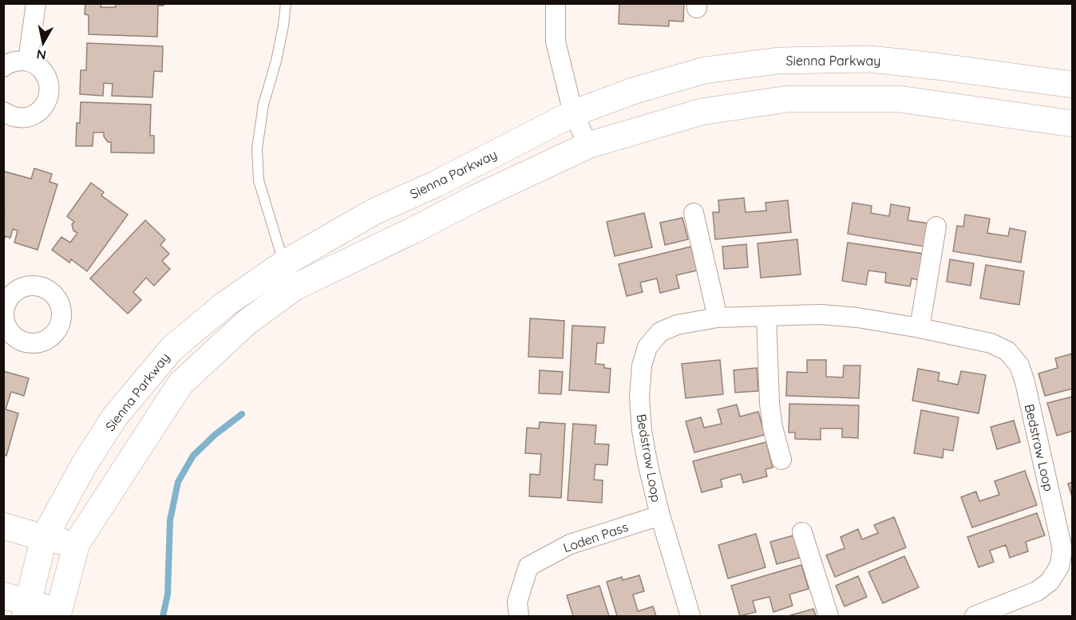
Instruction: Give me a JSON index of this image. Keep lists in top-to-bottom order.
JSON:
{
  "streets": {
    "main road": ["Sienna Parkway"],
    "street": ["Bedstraw Loop", "Loden Pass"]
  },
  "crossings": [
    ["Bedstraw Loop", "Loden Pass"]
  ],
  "north": "bottom"
}
